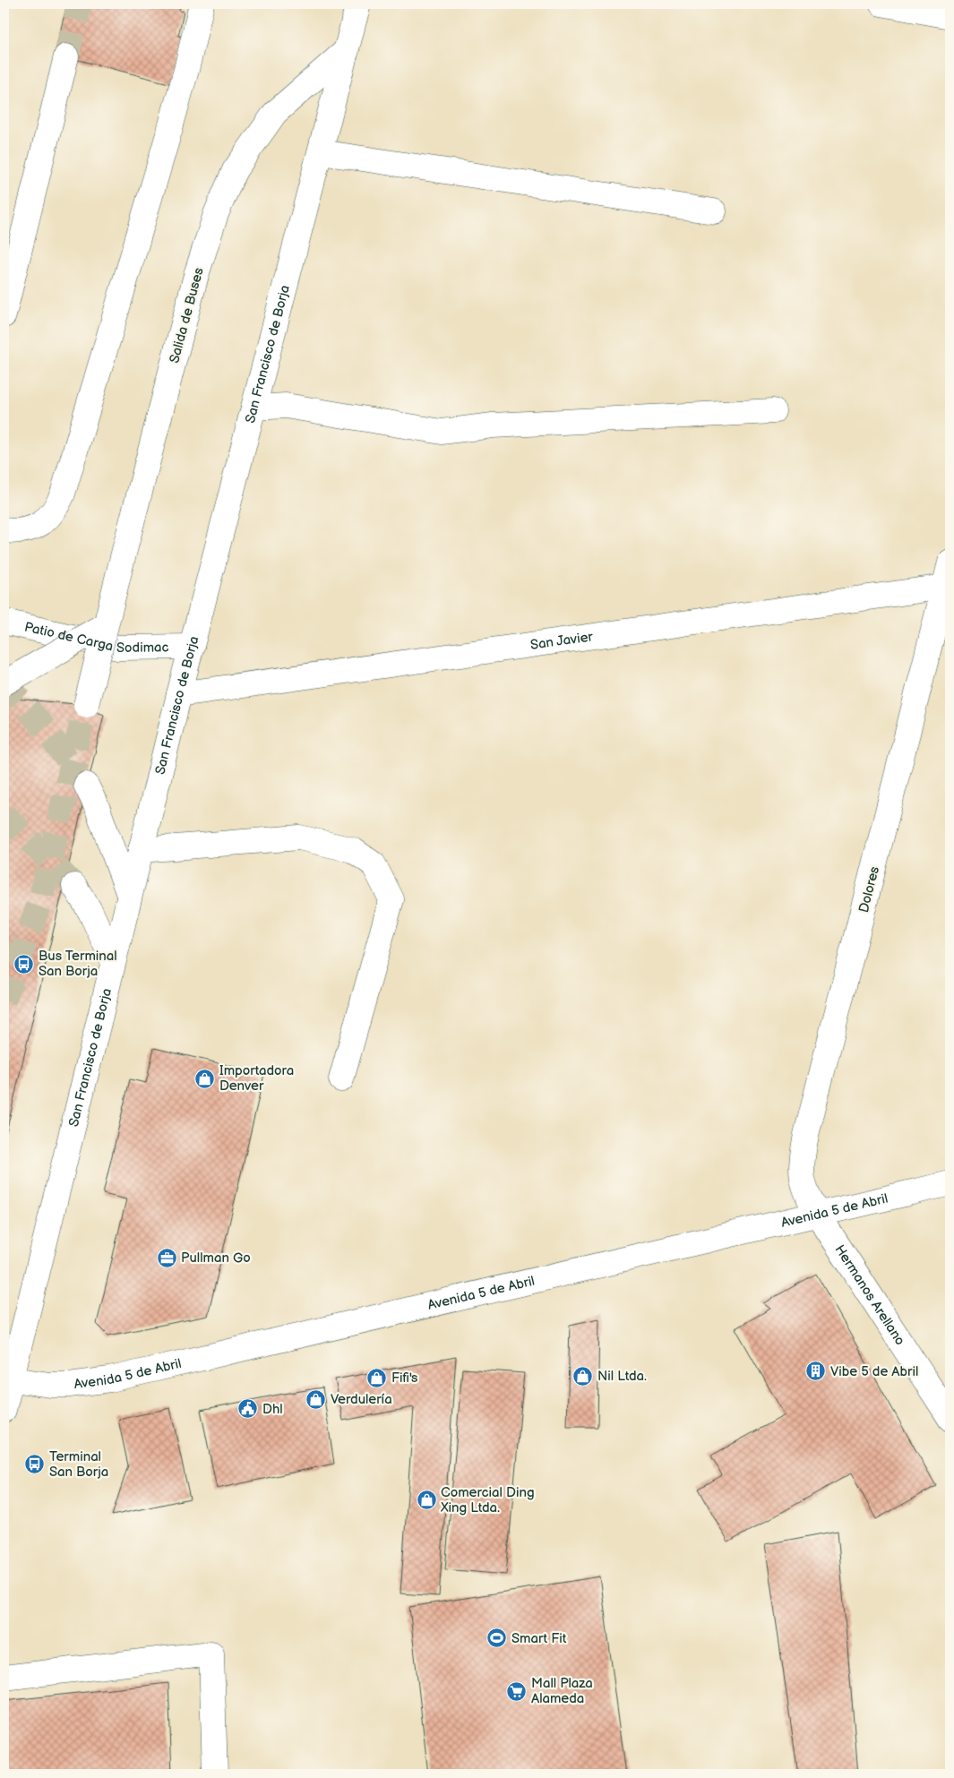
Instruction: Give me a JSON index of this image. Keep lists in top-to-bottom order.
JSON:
{
  "streets": {
    "street": [
      "Salida de Buses",
      "San Francisco de Borja",
      "Patio de Carga Sodimac",
      "San Javier",
      "Dolores",
      "Avenida 5 de Abril",
      "Hermanos Arellano"
    ]
  },
  "crossings": [
    ["Salida de Buses", "San Francisco de Borja"],
    ["San Francisco de Borja", "Patio de Carga Sodimac"],
    ["San Francisco de Borja", "San Javier"],
    ["San Francisco de Borja", "Avenida 5 de Abril"],
    ["San Javier", "Dolores"],
    ["Dolores", "Avenida 5 de Abril"],
    ["Dolores", "Hermanos Arellano"],
    ["Avenida 5 de Abril", "Hermanos Arellano"]
  ],
  "places": {
    "bus stop": ["Bus Terminal San Borja", "Terminal San Borja"],
    "shop": [
      "Importadora Denver",
      "Nil Ltda.",
      "Fifi's",
      "Verdulería",
      "Comercial Ding Xing Ltda."
    ],
    "office": ["Pullman Go"],
    "building": ["Vibe 5 de Abril"],
    "public building": ["Dhl"],
    "sports": ["Smart Fit"],
    "supermarket": ["Mall Plaza Alameda"]
  }
}
